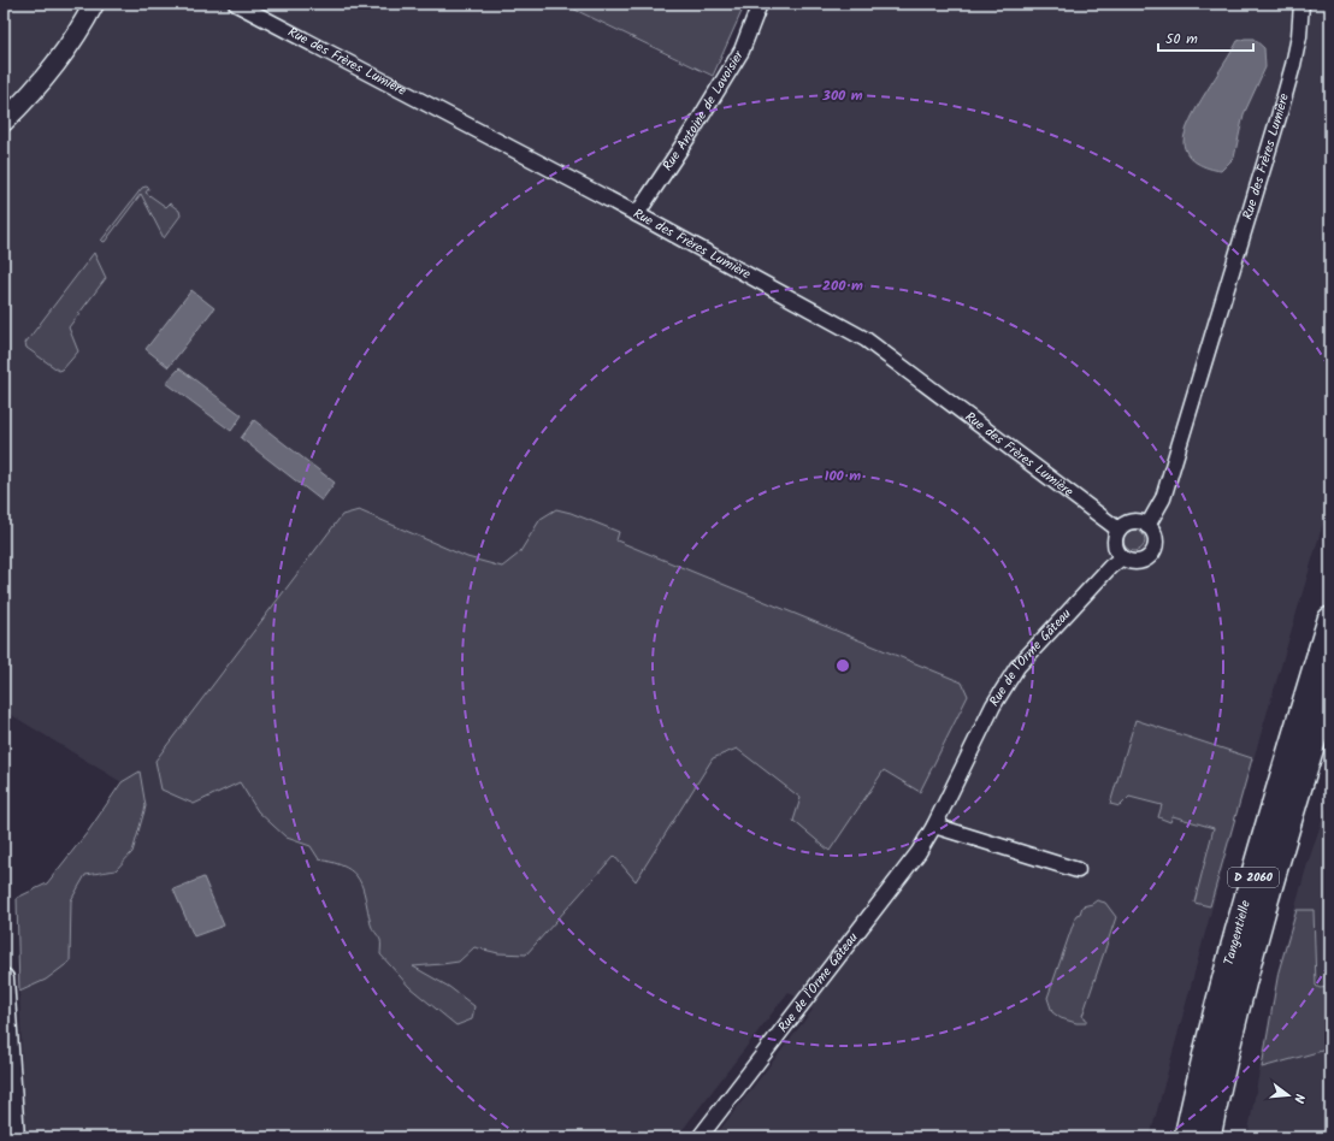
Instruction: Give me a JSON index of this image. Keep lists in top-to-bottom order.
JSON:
{
  "streets": {
    "highway": ["D 2060", "Tangentielle"],
    "street": ["Rue des Frères Lumière", "Rue Antoine de Lavoisier", "Rue de l'Orme Gâteau"]
  },
  "crossings": [
    ["Rue des Frères Lumière", "Rue Antoine de Lavoisier"],
    ["Rue des Frères Lumière", "Rue de l'Orme Gâteau"]
  ],
  "scale_bar": "50 m",
  "north": "right",
  "rings": ["300 m", "200 m", "100 m"]
}
